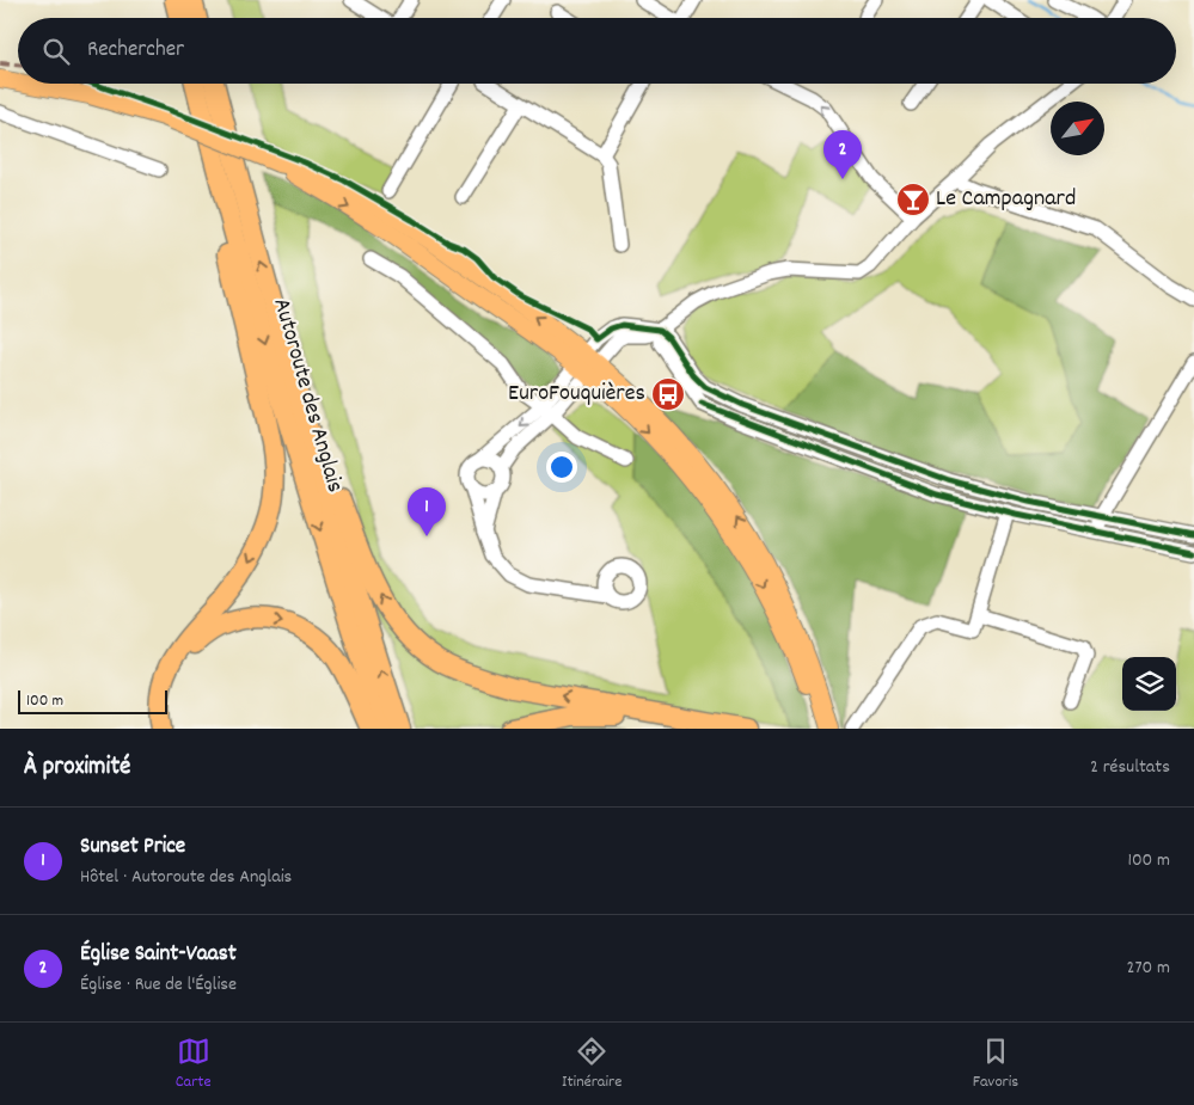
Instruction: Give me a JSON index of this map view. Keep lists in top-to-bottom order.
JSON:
{
  "streets": {
    "highway": ["Autoroute des Anglais"]
  },
  "places": {
    "bar": ["Le Campagnard"],
    "bus stop": ["EuroFouquières"]
  },
  "scale_bar": "100 m",
  "north": "top right",
  "page": {
    "search": "Rechercher",
    "pins": ["2", "1"],
    "scale": "100 m",
    "heading": ["À proximité", "2 résultats"],
    "list": [
      {
        "mark": "1",
        "name": "Sunset Price",
        "note": "Hôtel · Autoroute des Anglais",
        "value": "100 m"
      },
      {
        "mark": "2",
        "name": "Église Saint-Vaast",
        "note": "Église · Rue de l'Église",
        "value": "270 m"
      }
    ],
    "nav": ["Carte", "Itinéraire", "Favoris"]
  }
}
